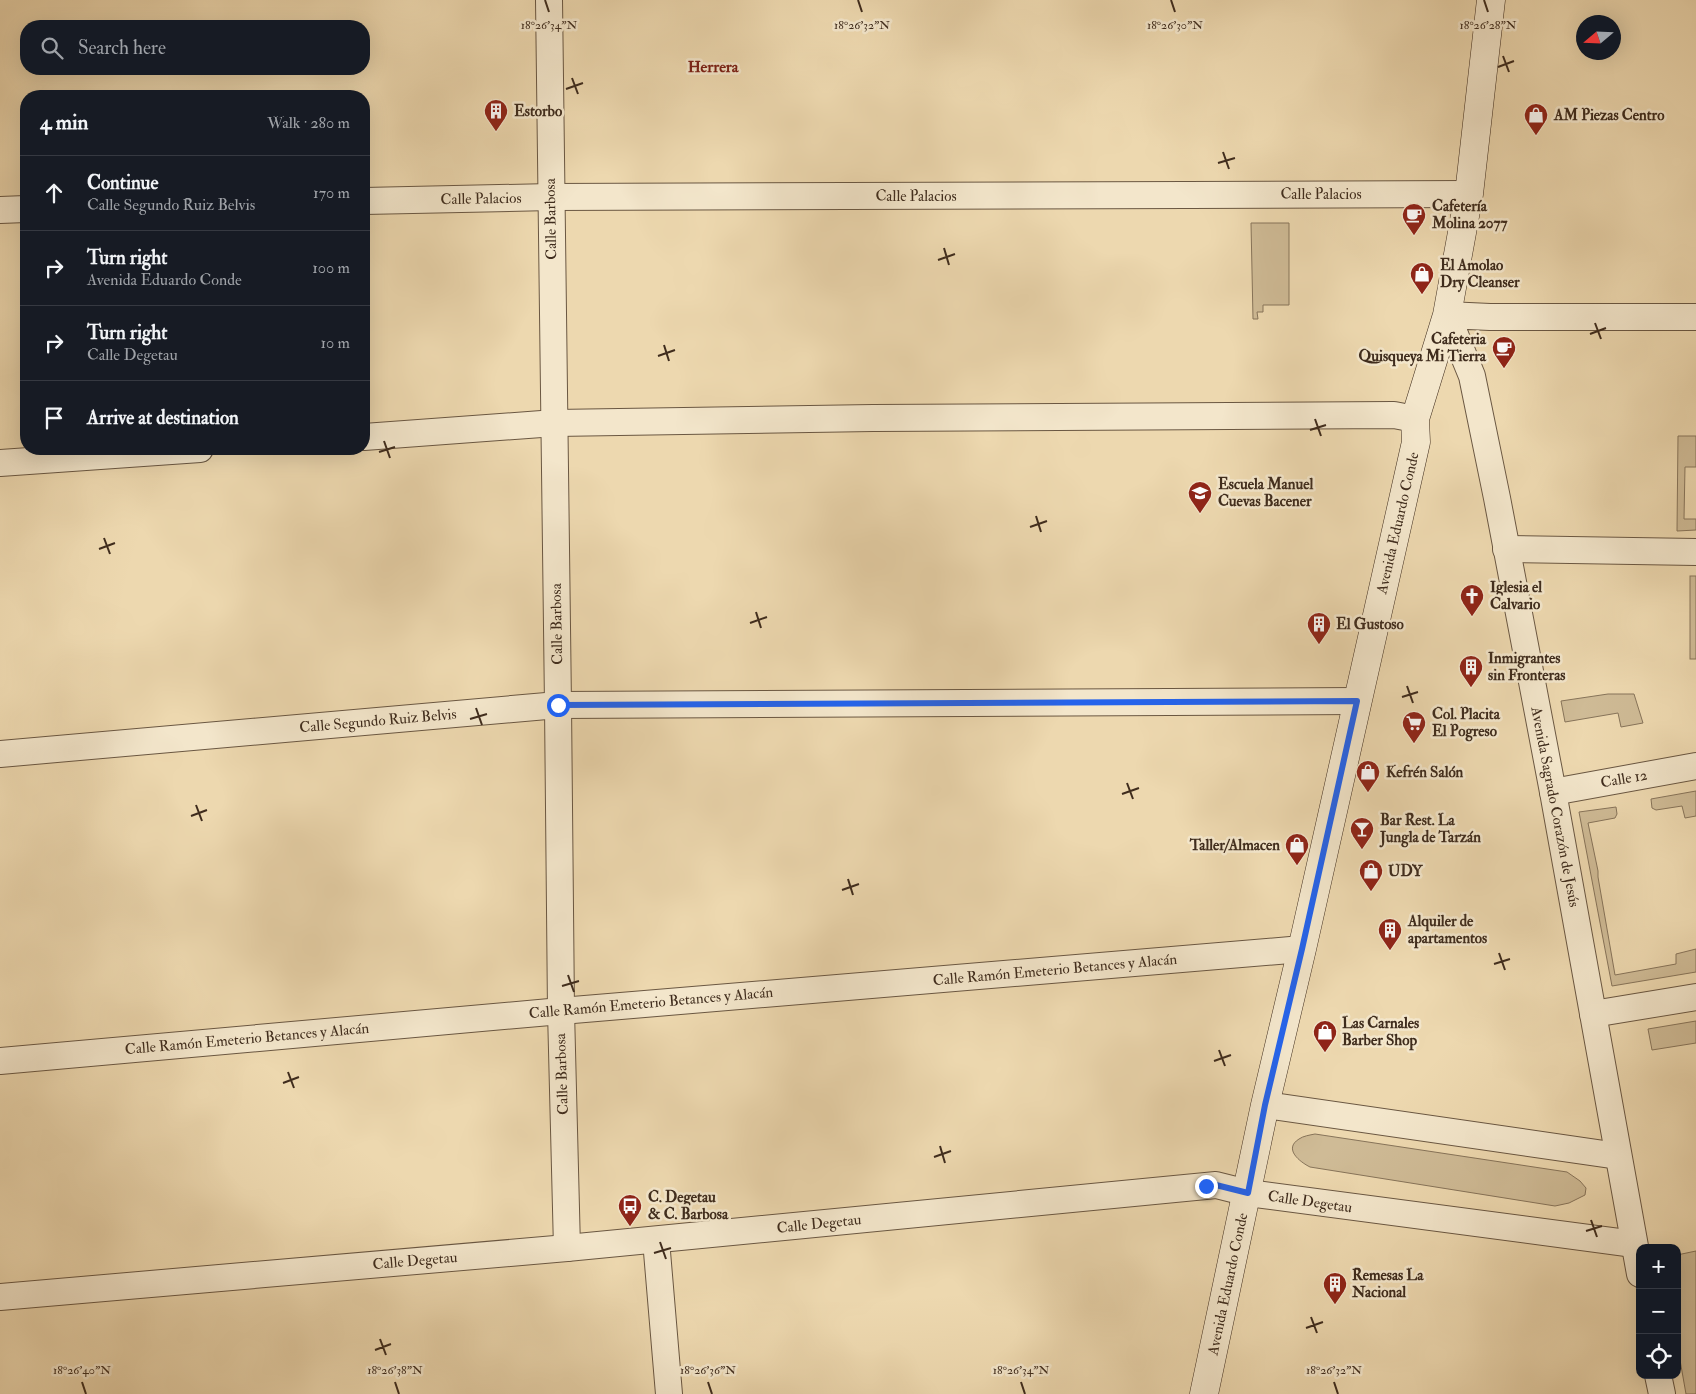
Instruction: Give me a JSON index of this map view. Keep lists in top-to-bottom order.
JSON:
{
  "streets": {
    "street": [
      "Calle Palacios",
      "Calle Barbosa",
      "Avenida Eduardo Conde",
      "Calle Segundo Ruiz Belvis",
      "Calle 12",
      "Avenida Sagrado Corazón de Jesús",
      "Calle Ramón Emeterio Betances y Alacán",
      "Calle Degetau"
    ]
  },
  "crossings": [
    ["Calle Palacios", "Calle Barbosa"],
    ["Calle Palacios", "Avenida Eduardo Conde"],
    ["Calle Barbosa", "Calle Segundo Ruiz Belvis"],
    ["Calle Barbosa", "Calle Ramón Emeterio Betances y Alacán"],
    ["Calle Barbosa", "Calle Degetau"],
    ["Avenida Eduardo Conde", "Calle Segundo Ruiz Belvis"],
    ["Avenida Eduardo Conde", "Avenida Sagrado Corazón de Jesús"],
    ["Avenida Eduardo Conde", "Calle Ramón Emeterio Betances y Alacán"],
    ["Avenida Eduardo Conde", "Calle Degetau"],
    ["Calle 12", "Avenida Sagrado Corazón de Jesús"],
    ["Avenida Sagrado Corazón de Jesús", "Calle Degetau"]
  ],
  "districts": ["Herrera"],
  "places": {
    "building": [
      "Estorbo",
      "El Gustoso",
      "Inmigrantes sin Fronteras",
      "Alquiler de apartamentos",
      "Remesas La Nacional"
    ],
    "shop": [
      "AM Piezas Centro",
      "El Amolao Dry Cleanser",
      "Kefrén Salón",
      "Taller/Almacen",
      "UDY",
      "Las Carnales Barber Shop"
    ],
    "cafe": ["Cafetería Molina 2077", "Cafeteria Quisqueya Mi Tierra"],
    "school or university": ["Escuela Manuel Cuevas Bacener"],
    "church": ["Iglesia el Calvario"],
    "supermarket": ["Col. Placita El Pogreso"],
    "bar": ["Bar Rest. La Jungla de Tarzán"],
    "bus stop": ["C. Degetau & C. Barbosa"]
  },
  "north": "left",
  "page": {
    "search": "Search here",
    "heading": ["4 min", "Walk · 280 m"],
    "list": [
      ["Continue", "Calle Segundo Ruiz Belvis", "170 m"],
      ["Turn right", "Avenida Eduardo Conde", "100 m"],
      ["Turn right", "Calle Degetau", "10 m"],
      "Arrive at destination"
    ],
    "map_buttons": ["+", "−"]
  },
  "coordinates": [
    "18°26'28\"N",
    "18°26'34\"N",
    "18°26'32\"N",
    "18°26'30\"N",
    "18°26'40\"N",
    "18°26'38\"N",
    "18°26'36\"N"
  ]
}
